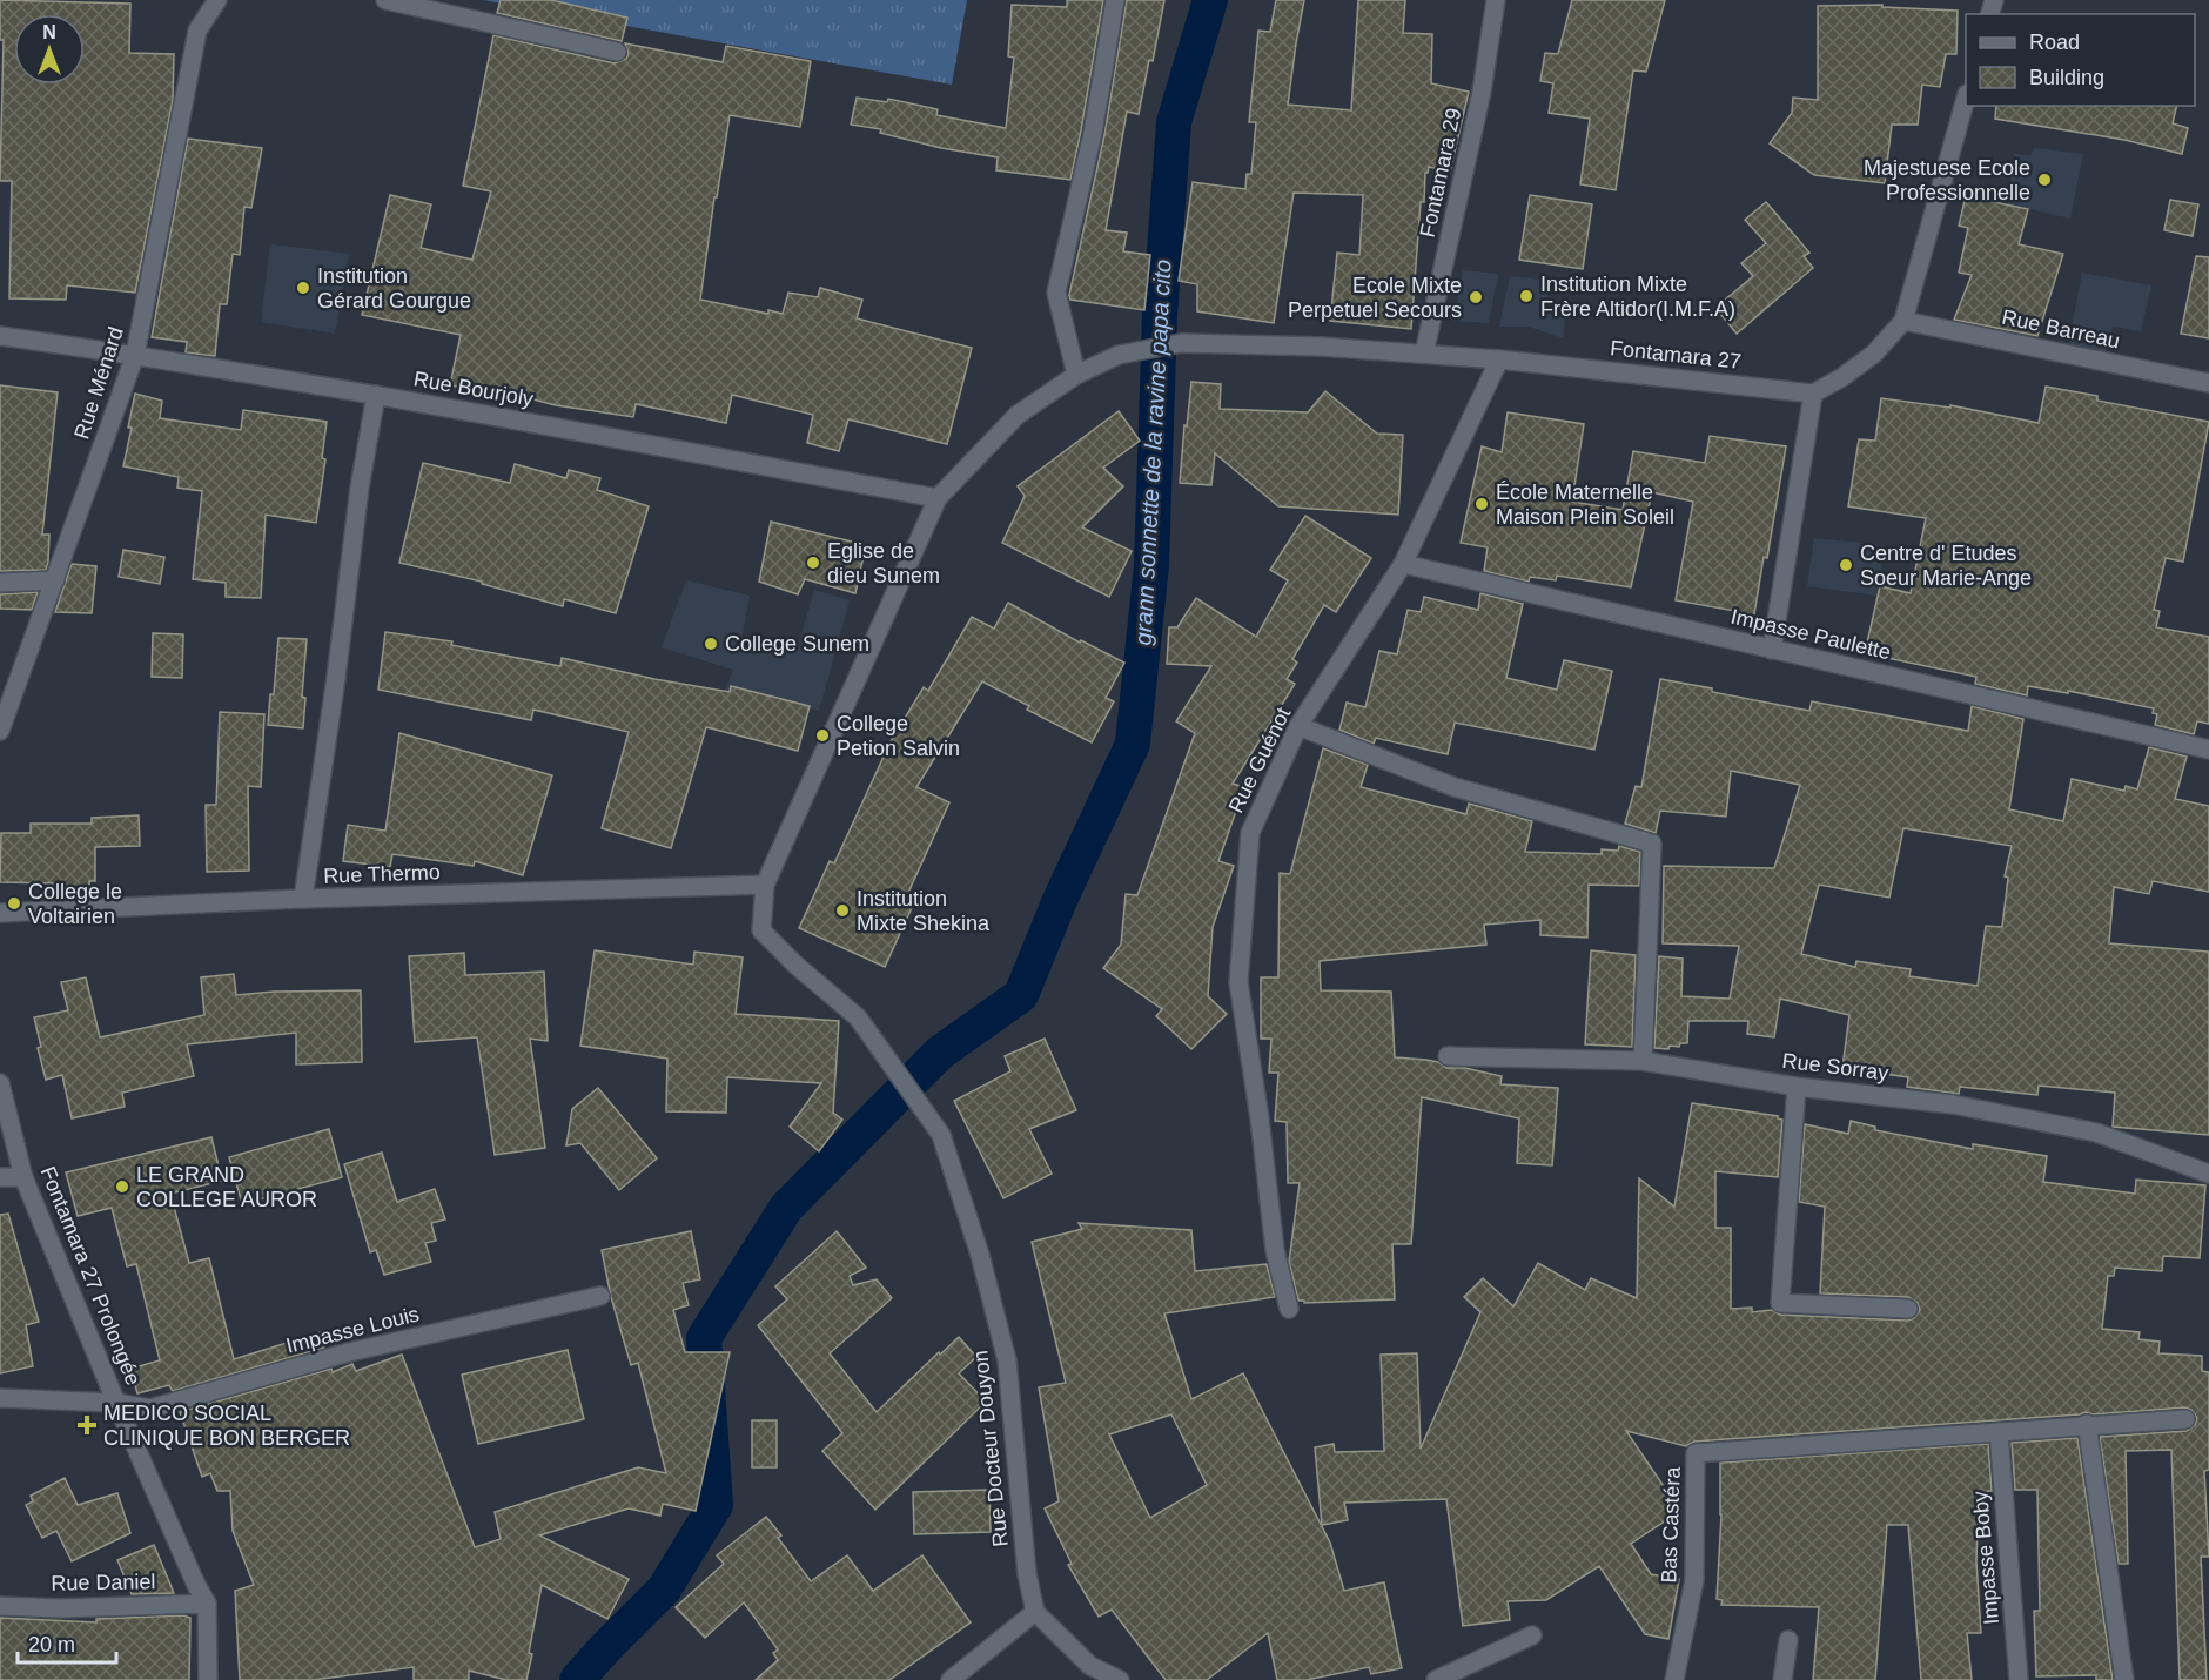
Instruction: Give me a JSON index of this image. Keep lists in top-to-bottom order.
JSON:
{
  "streets": {
    "street": [
      "Fontamara 29",
      "Rue Barreau",
      "Fontamara 27",
      "Rue Ménard",
      "Rue Bourjoly",
      "Impasse Paulette",
      "Rue Guénot",
      "Rue Thermo",
      "Rue Sorray",
      "Fontamara 27 Prolongée",
      "Impasse Louis",
      "Rue Docteur Douyon",
      "Bas Castéra",
      "Impasse Boby",
      "Rue Daniel"
    ]
  },
  "crossings": [
    ["Fontamara 29", "Fontamara 27"],
    ["Fontamara 27", "Rue Guénot"],
    ["Rue Ménard", "Rue Bourjoly"],
    ["Impasse Paulette", "Rue Guénot"],
    ["Rue Thermo", "Rue Docteur Douyon"],
    ["Fontamara 27 Prolongée", "Impasse Louis"],
    ["Fontamara 27 Prolongée", "Rue Daniel"],
    ["Bas Castéra", "Impasse Boby"]
  ],
  "water": ["grann sonnette de la ravine papa cito"],
  "places": {
    "other": [
      "Majestuese Ecole Professionnelle",
      "Institution Gérard Gourgue",
      "Institution Mixte Frère Altidor(I.M.F.A)",
      "Ecole Mixte Perpetuel Secours",
      "École Maternelle Maison Plein Soleil",
      "Eglise de dieu Sunem",
      "Centre d' Etudes Soeur Marie-Ange",
      "College Sunem",
      "College Petion Salvin",
      "College le Voltairien",
      "Institution Mixte Shekina",
      "LE GRAND COLLEGE AUROR"
    ],
    "health": ["MEDICO SOCIAL CLINIQUE BON BERGER"]
  },
  "legend": ["Road", "Building"],
  "scale_bar": "20 m",
  "north": "top"
}
